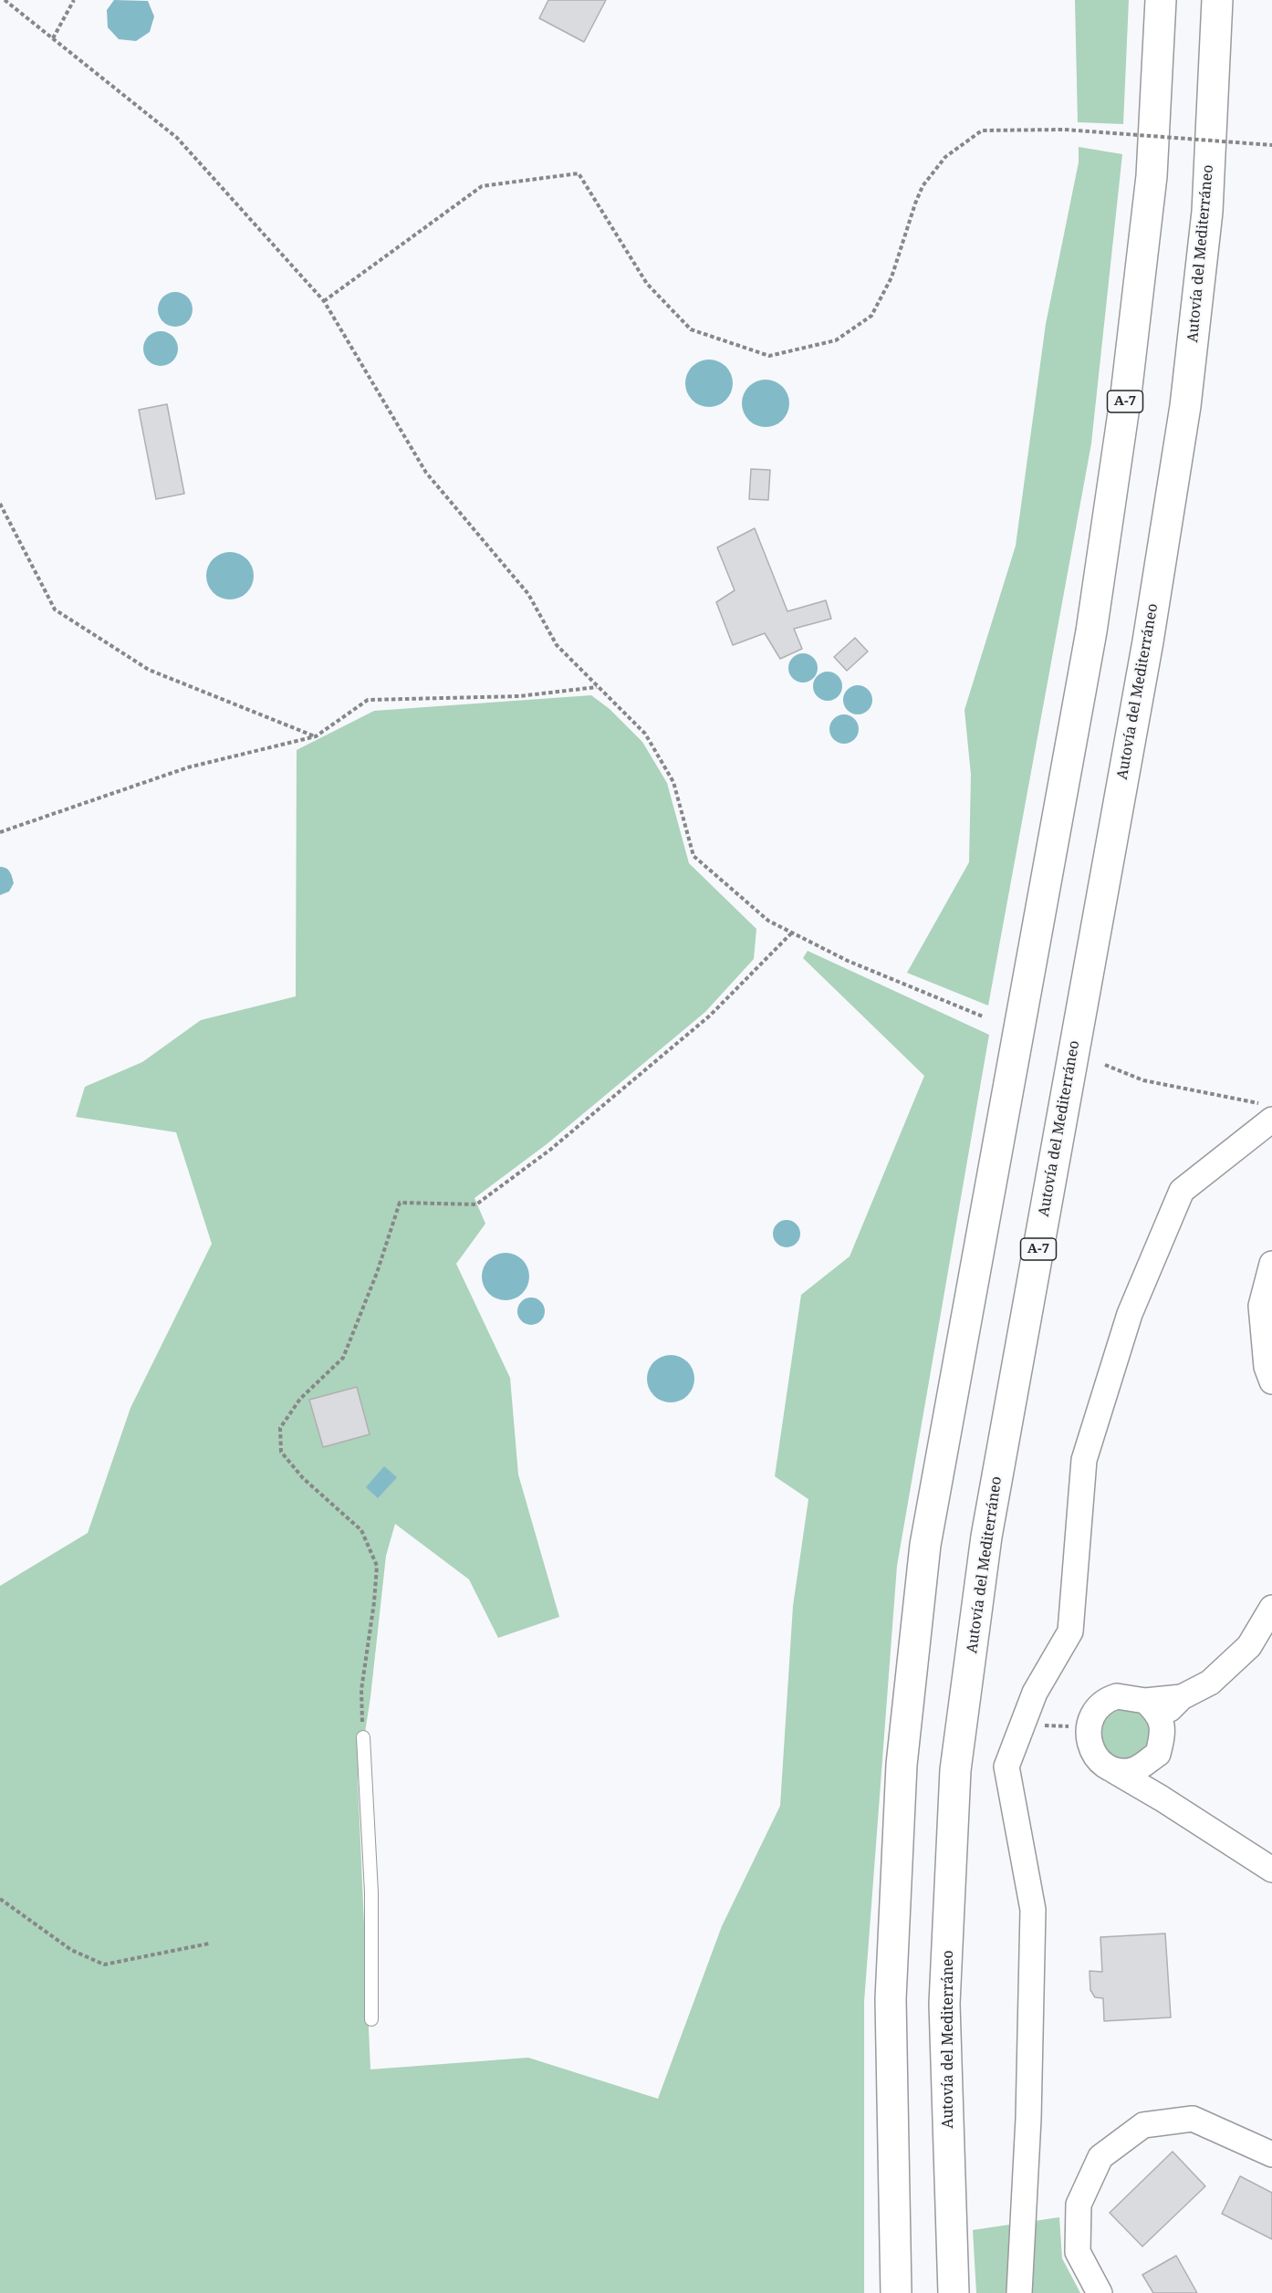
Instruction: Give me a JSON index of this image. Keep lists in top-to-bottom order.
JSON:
{
  "streets": {
    "highway": ["Autovía del Mediterráneo", "A-7"]
  }
}
